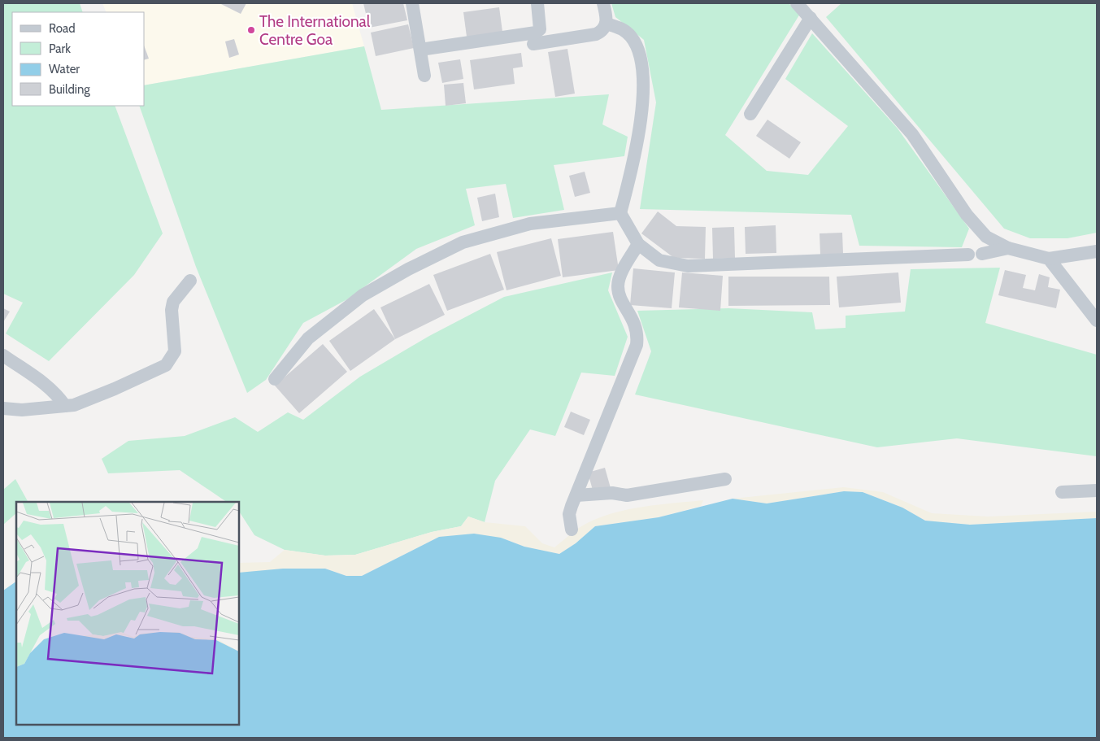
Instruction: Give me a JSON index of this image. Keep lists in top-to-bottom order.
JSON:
{
  "places": ["The International Centre Goa"],
  "legend": [
    "Road",
    "Park",
    "Water",
    "Building"
  ]
}
